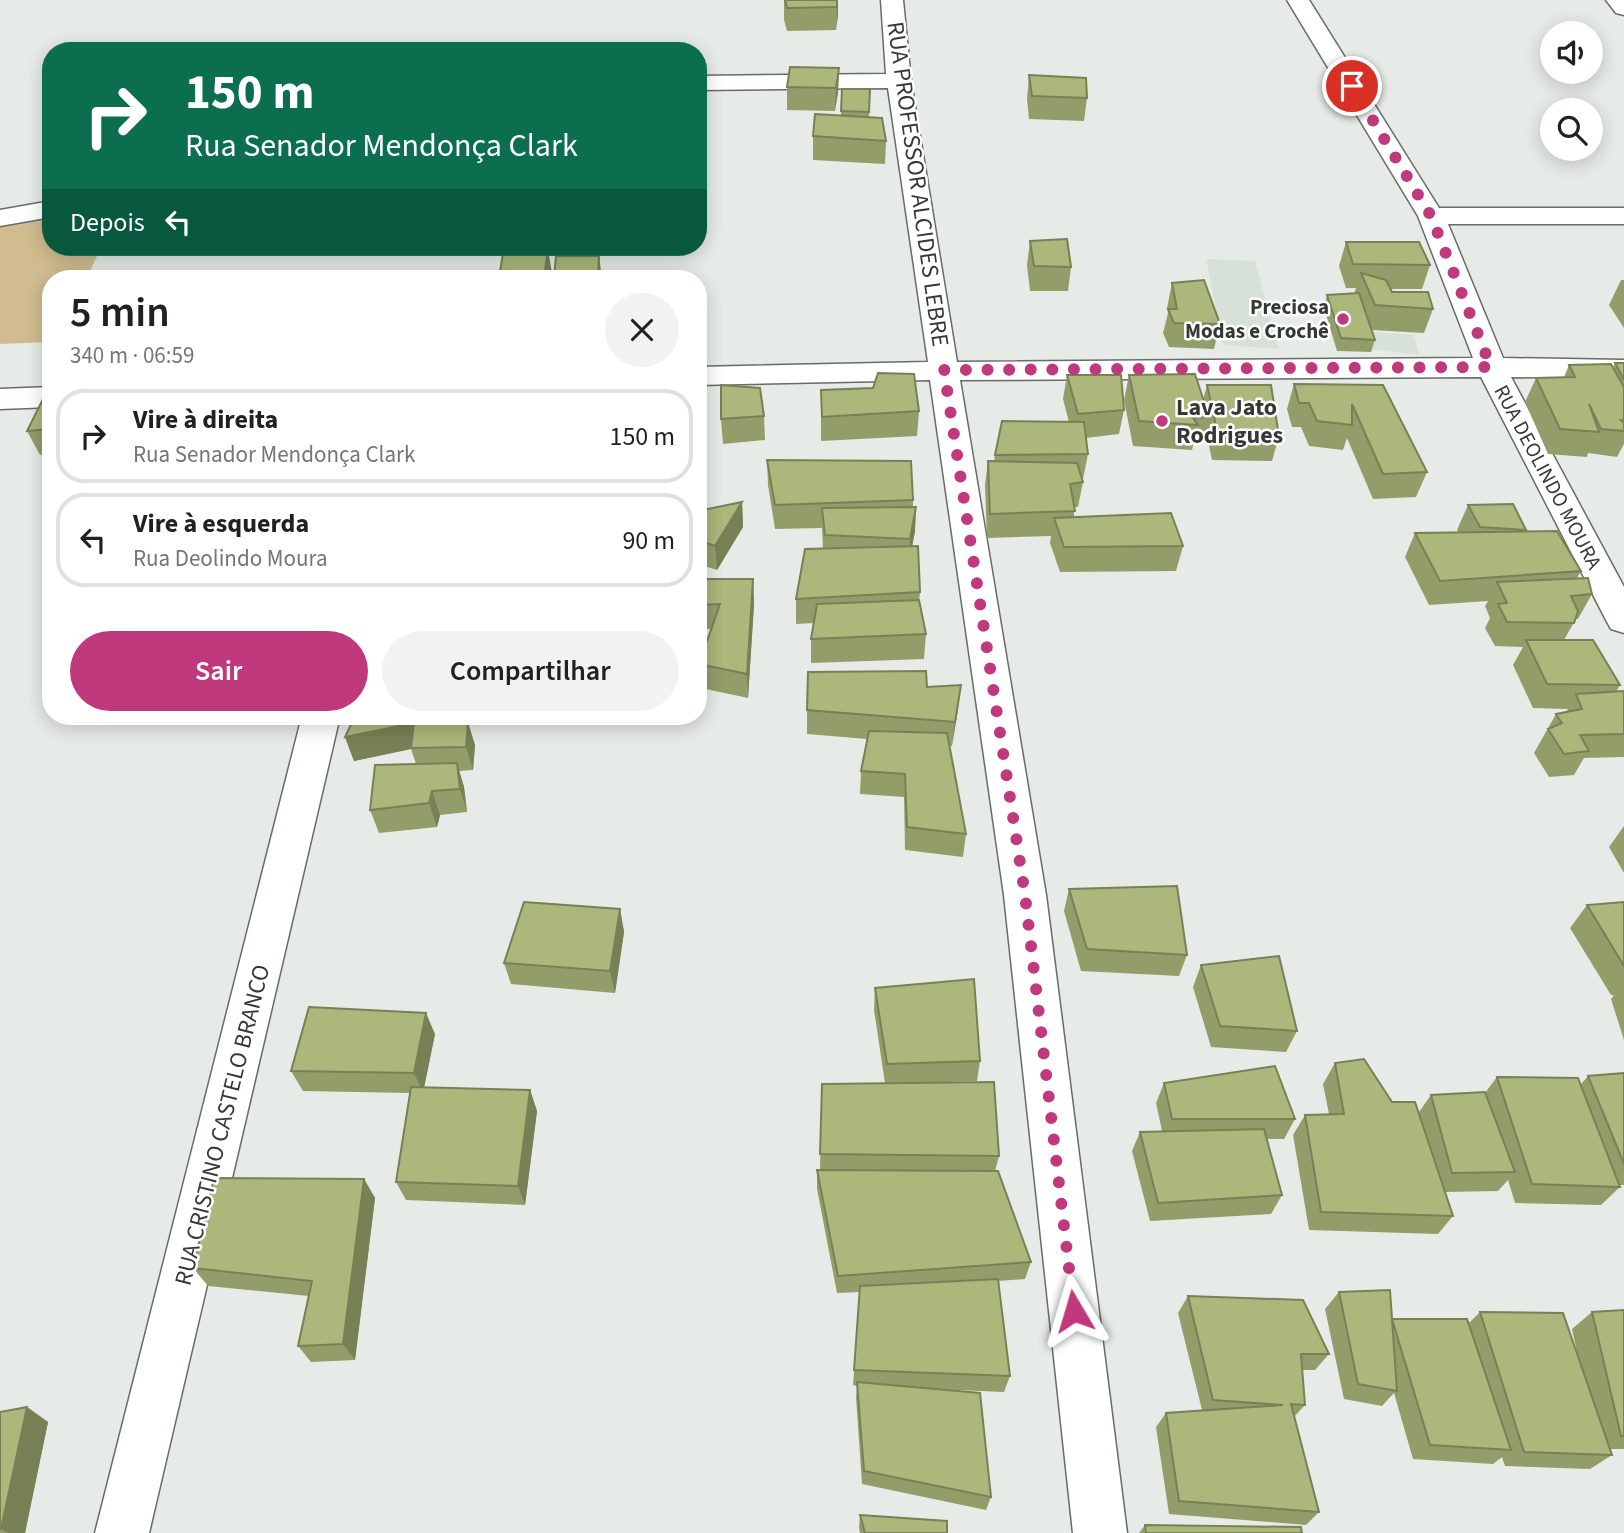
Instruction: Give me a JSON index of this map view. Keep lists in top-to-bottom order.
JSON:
{
  "streets": {
    "street": ["RUA PROFESSOR ALCIDES LEBRE", "RUA DEOLINDO MOURA", "RUA CRISTINO CASTELO BRANCO"]
  },
  "places": ["Preciosa Modas e Crochê", "Lava Jato Rodrigues"],
  "page": {
    "turn": ["150 m", "Rua Senador Mendonça Clark"],
    "then": "Depois",
    "heading": ["5 min", "340 m · 06:59"],
    "list": [
      {
        "name": "Vire à direita",
        "note": "Rua Senador Mendonça Clark",
        "value": "150 m"
      },
      {
        "name": "Vire à esquerda",
        "note": "Rua Deolindo Moura",
        "value": "90 m"
      }
    ],
    "buttons": ["Sair", "Compartilhar"]
  }
}
